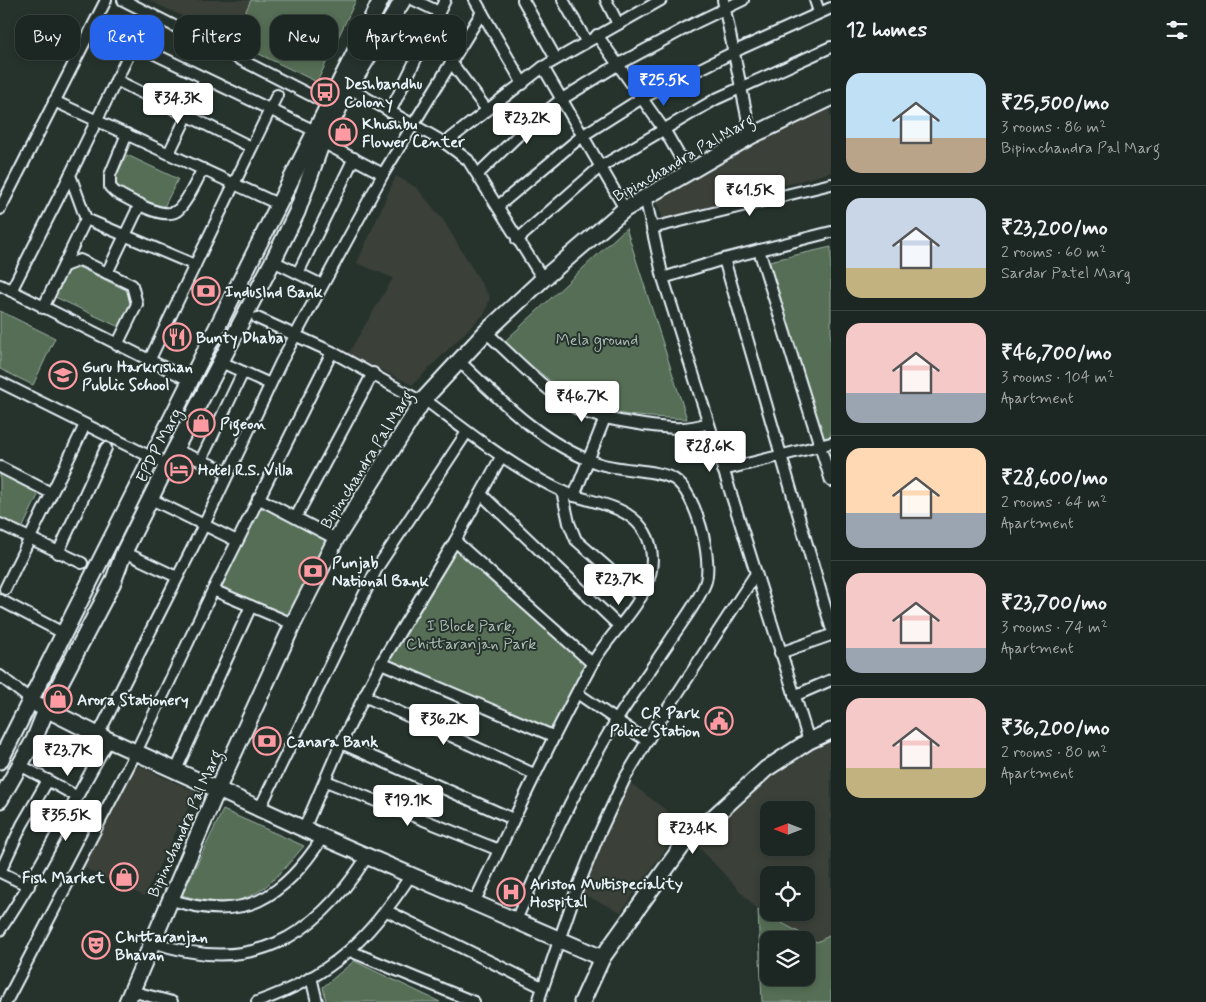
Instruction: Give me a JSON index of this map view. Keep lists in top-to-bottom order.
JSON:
{
  "streets": {
    "street": ["Bipinchandra Pal Marg", "EPDP Marg"]
  },
  "parks": ["Mela ground", "I Block Park, Chittaranjan Park"],
  "places": {
    "bus stop": ["Deshbandhu Colony"],
    "shop": [
      "Khushbu Flower Center",
      "Pigeon",
      "Arora Stationery",
      "Fish Market"
    ],
    "bank": ["IndusInd Bank", "Punjab National Bank", "Canara Bank"],
    "restaurant": ["Bunty Dhaba"],
    "school or university": ["Guru Harkrishan Public School"],
    "hotel": ["Hotel R.S. Villa"],
    "public building": ["CR Park Police Station"],
    "hospital": ["Ariston Multispeciality Hospital"],
    "theatre": ["Chittaranjan Bhavan"]
  },
  "north": "left",
  "page": {
    "heading": "12 homes",
    "chip": [
      "Buy",
      "Rent",
      "Filters",
      "New",
      "Apartment"
    ],
    "list": [
      {
        "name": "₹25,500/mo",
        "note": "3 rooms · 86 m² · Bipinchandra Pal Marg"
      },
      {
        "name": "₹23,200/mo",
        "note": "2 rooms · 60 m² · Sardar Patel Marg"
      },
      {
        "name": "₹46,700/mo",
        "note": "3 rooms · 104 m² · Apartment"
      },
      {
        "name": "₹28,600/mo",
        "note": "2 rooms · 64 m² · Apartment"
      },
      {
        "name": "₹23,700/mo",
        "note": "3 rooms · 74 m² · Apartment"
      },
      {
        "name": "₹36,200/mo",
        "note": "2 rooms · 80 m² · Apartment"
      }
    ],
    "price": [
      "₹25.5K",
      "₹34.3K",
      "₹23.2K",
      "₹61.5K",
      "₹46.7K",
      "₹28.6K",
      "₹23.7K",
      "₹36.2K",
      "₹23.7K",
      "₹19.1K",
      "₹35.5K",
      "₹23.4K"
    ]
  }
}
